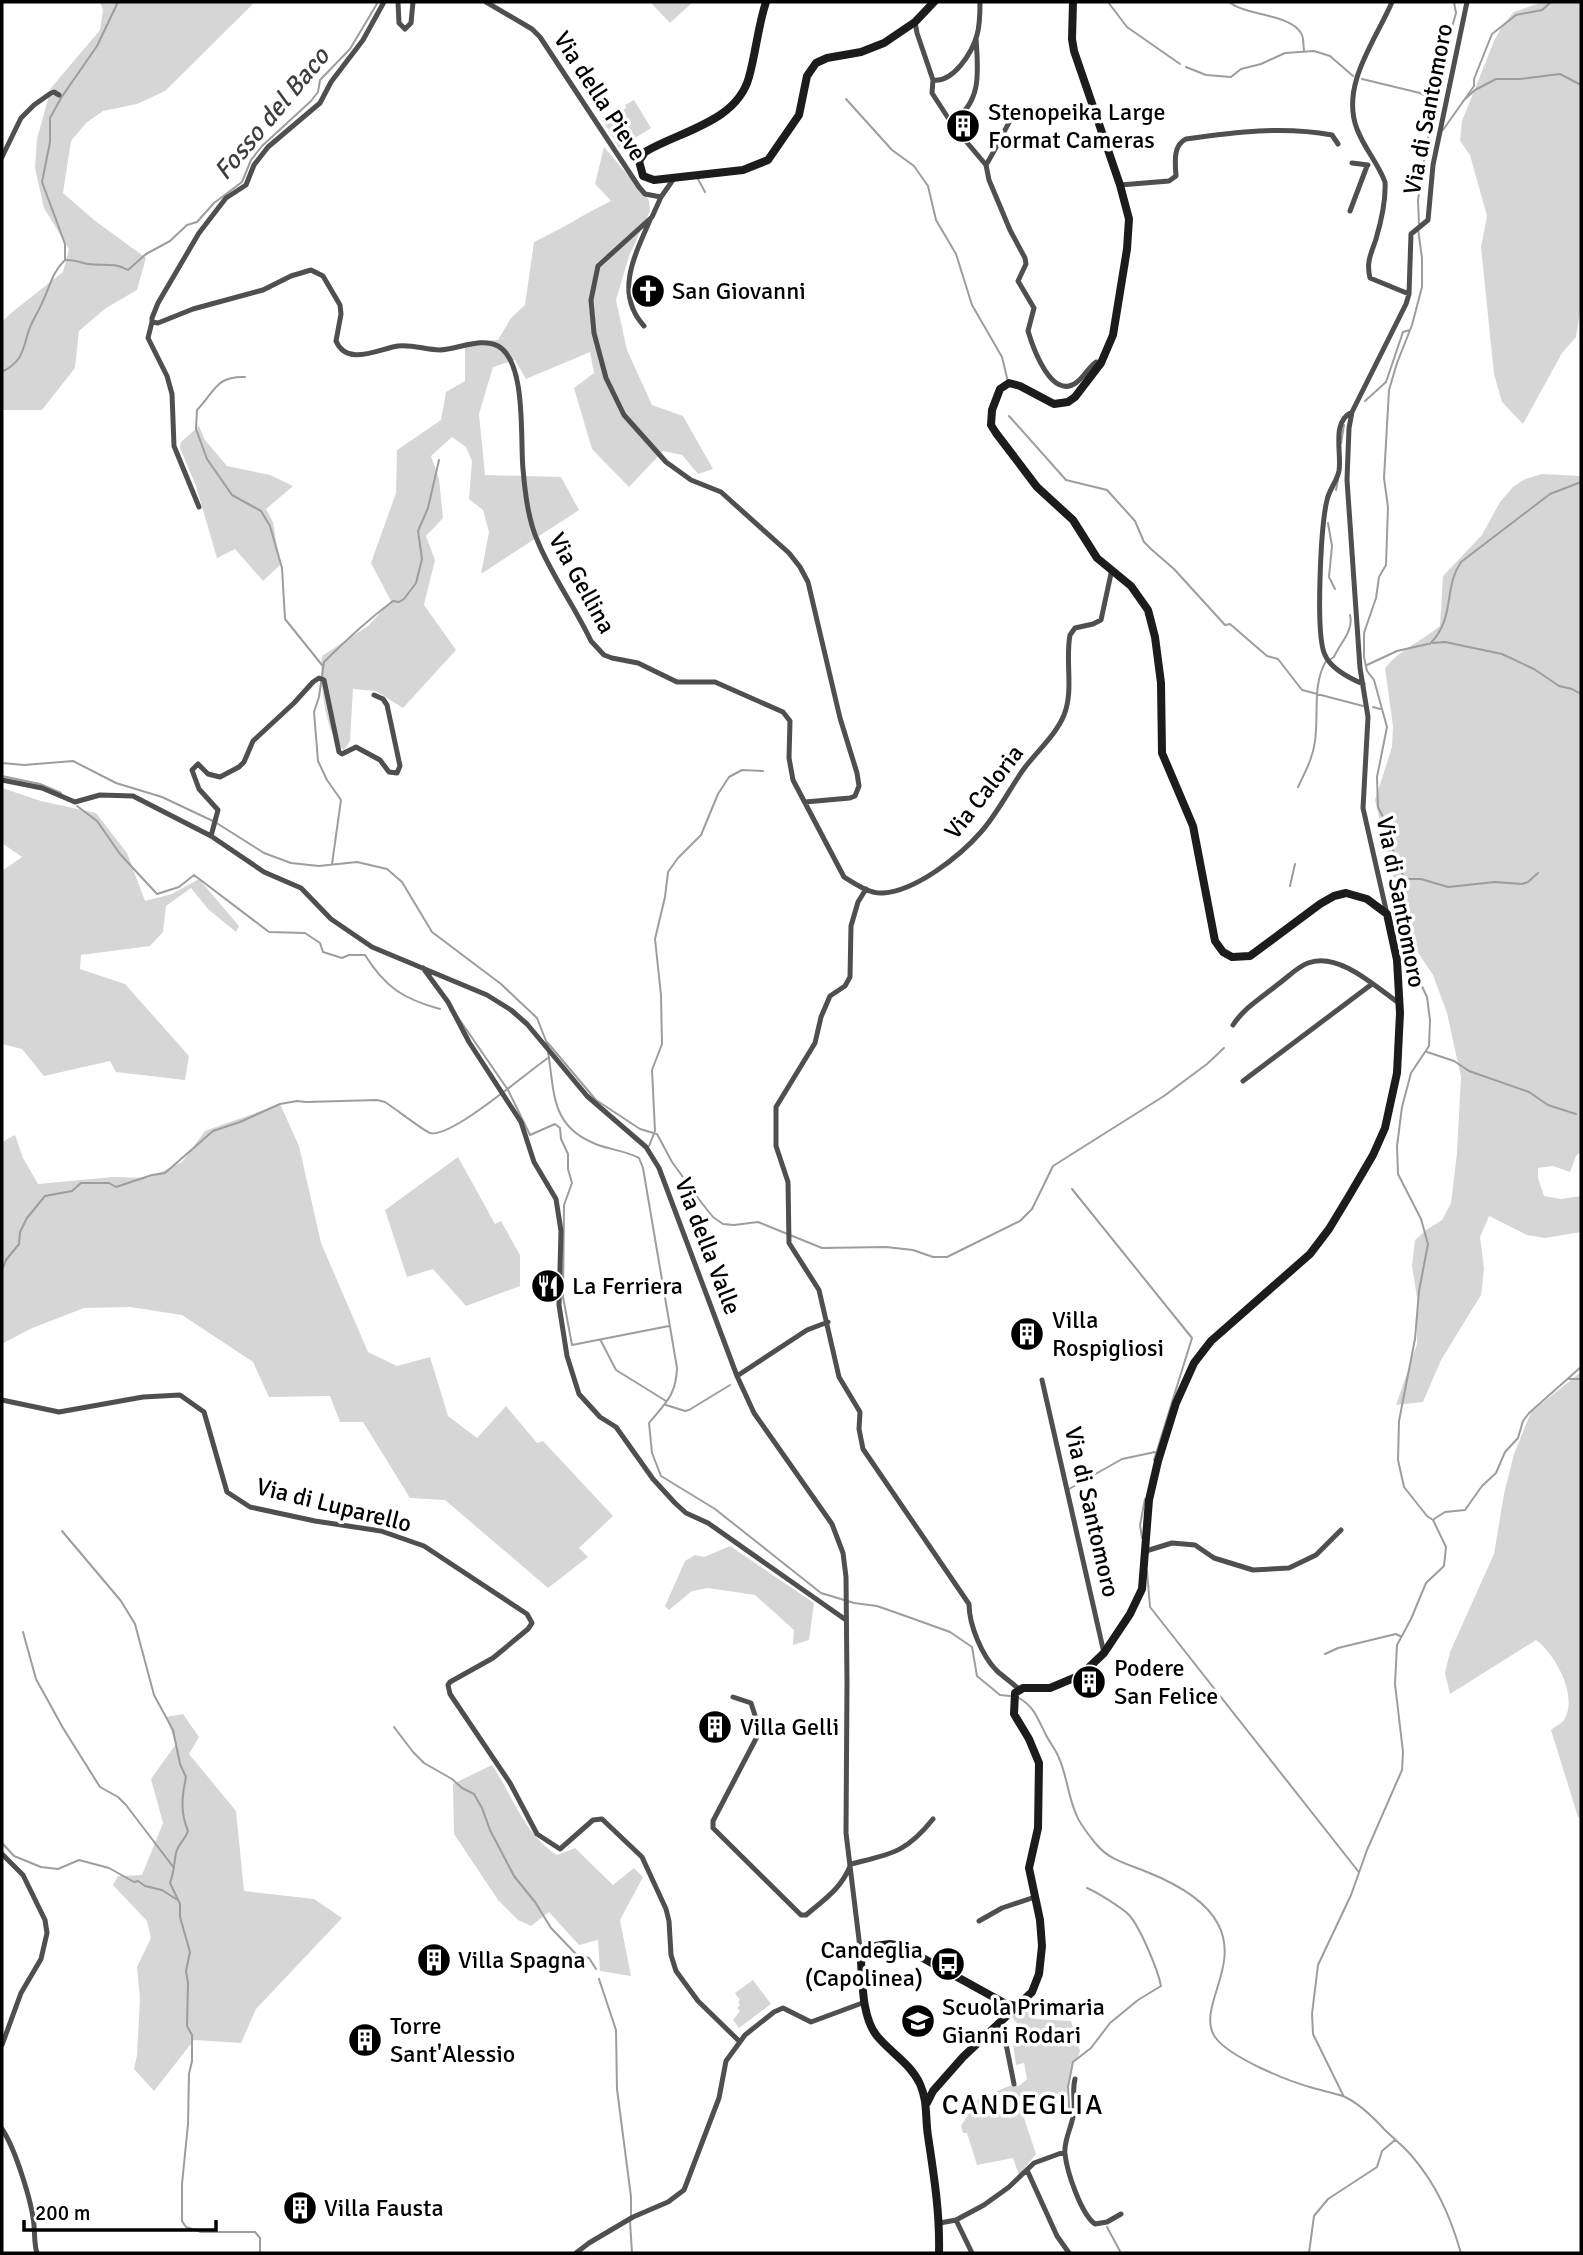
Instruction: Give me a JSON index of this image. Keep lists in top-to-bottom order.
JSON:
{
  "streets": {
    "main road": ["Via di Santomoro"],
    "street": [
      "Via della Pieve",
      "Via Gellina",
      "Via Caloria",
      "Via della Valle",
      "Via di Luparello"
    ]
  },
  "districts": ["CANDEGLIA"],
  "water": ["Fosso del Baco"],
  "places": {
    "building": [
      "Stenopeika Large Format Cameras",
      "Villa Rospigliosi",
      "Podere San Felice",
      "Villa Gelli",
      "Villa Spagna",
      "Torre Sant'Alessio",
      "Villa Fausta"
    ],
    "church": ["San Giovanni"],
    "restaurant": ["La Ferriera"],
    "bus stop": ["Candeglia (Capolinea)"],
    "school or university": ["Scuola Primaria Gianni Rodari"]
  },
  "scale_bar": "200 m"
}
